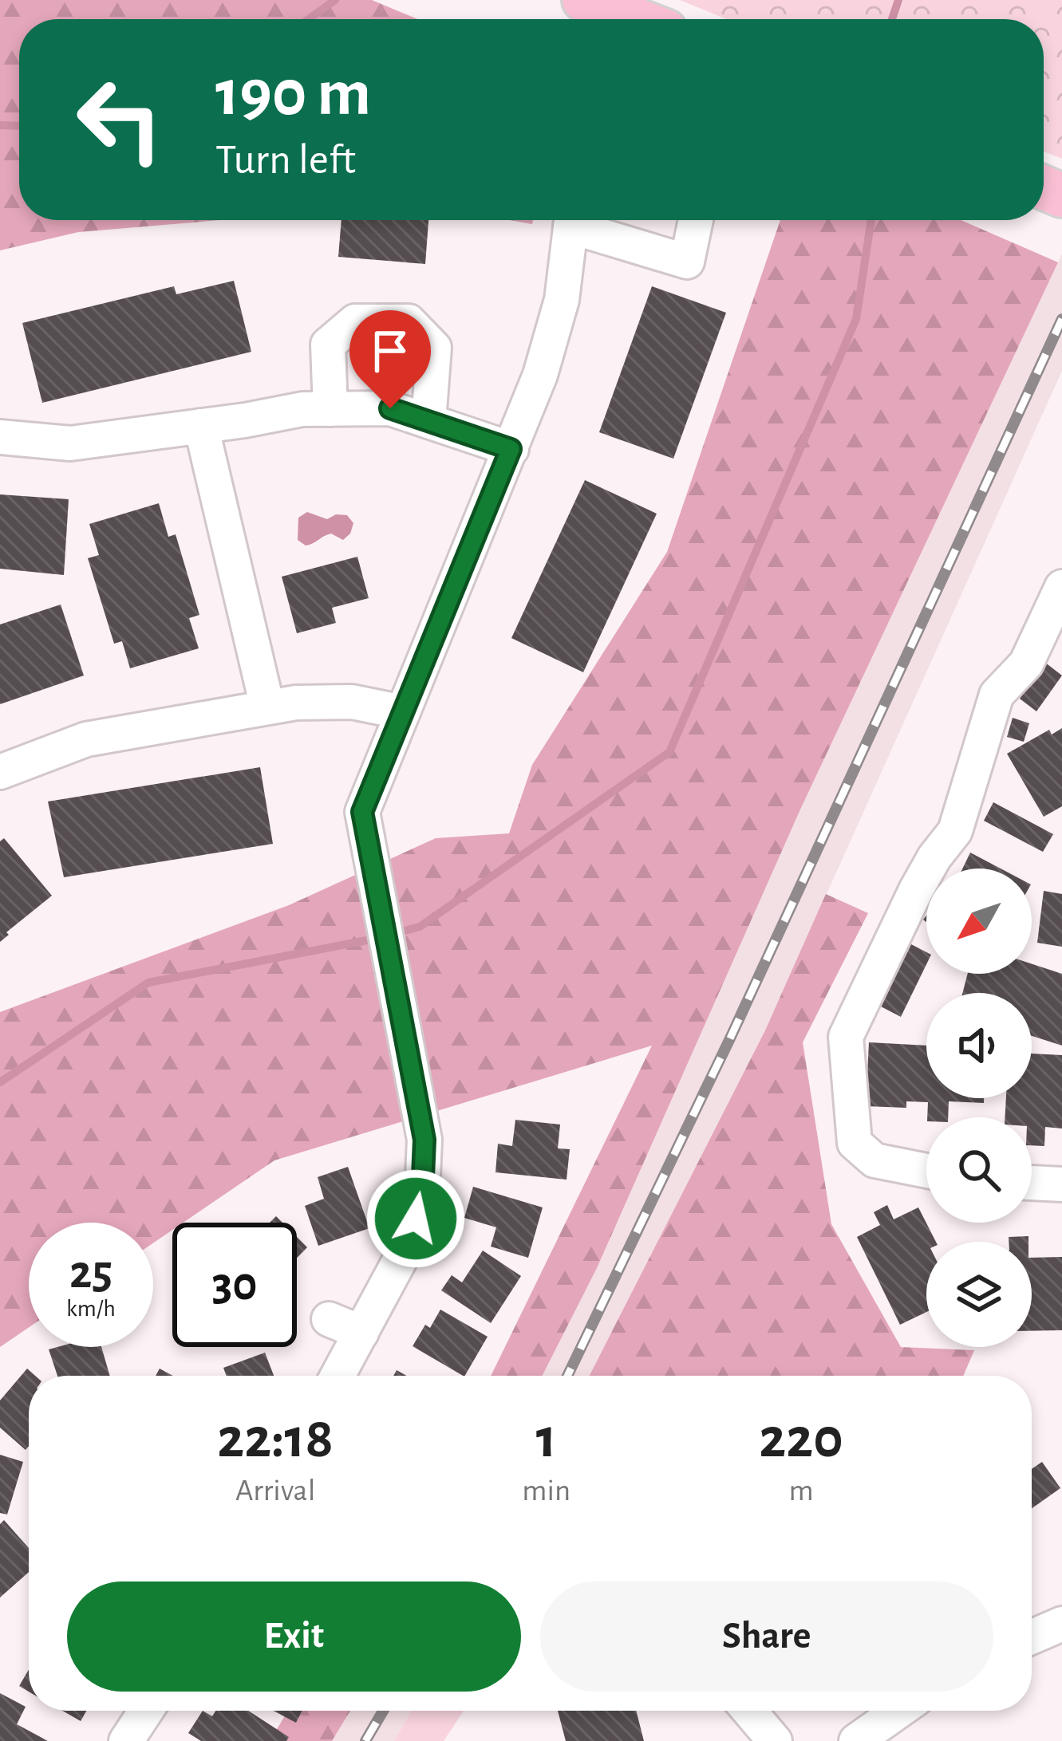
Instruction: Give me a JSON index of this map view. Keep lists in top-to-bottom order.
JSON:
{
  "north": "bottom left",
  "page": {
    "turn": ["190 m", "Turn left"],
    "speed": "25 km/h",
    "limit": "30",
    "eta": [
      "22:18",
      "Arrival",
      "1",
      "min",
      "220",
      "m"
    ],
    "buttons": ["Exit", "Share"]
  }
}
